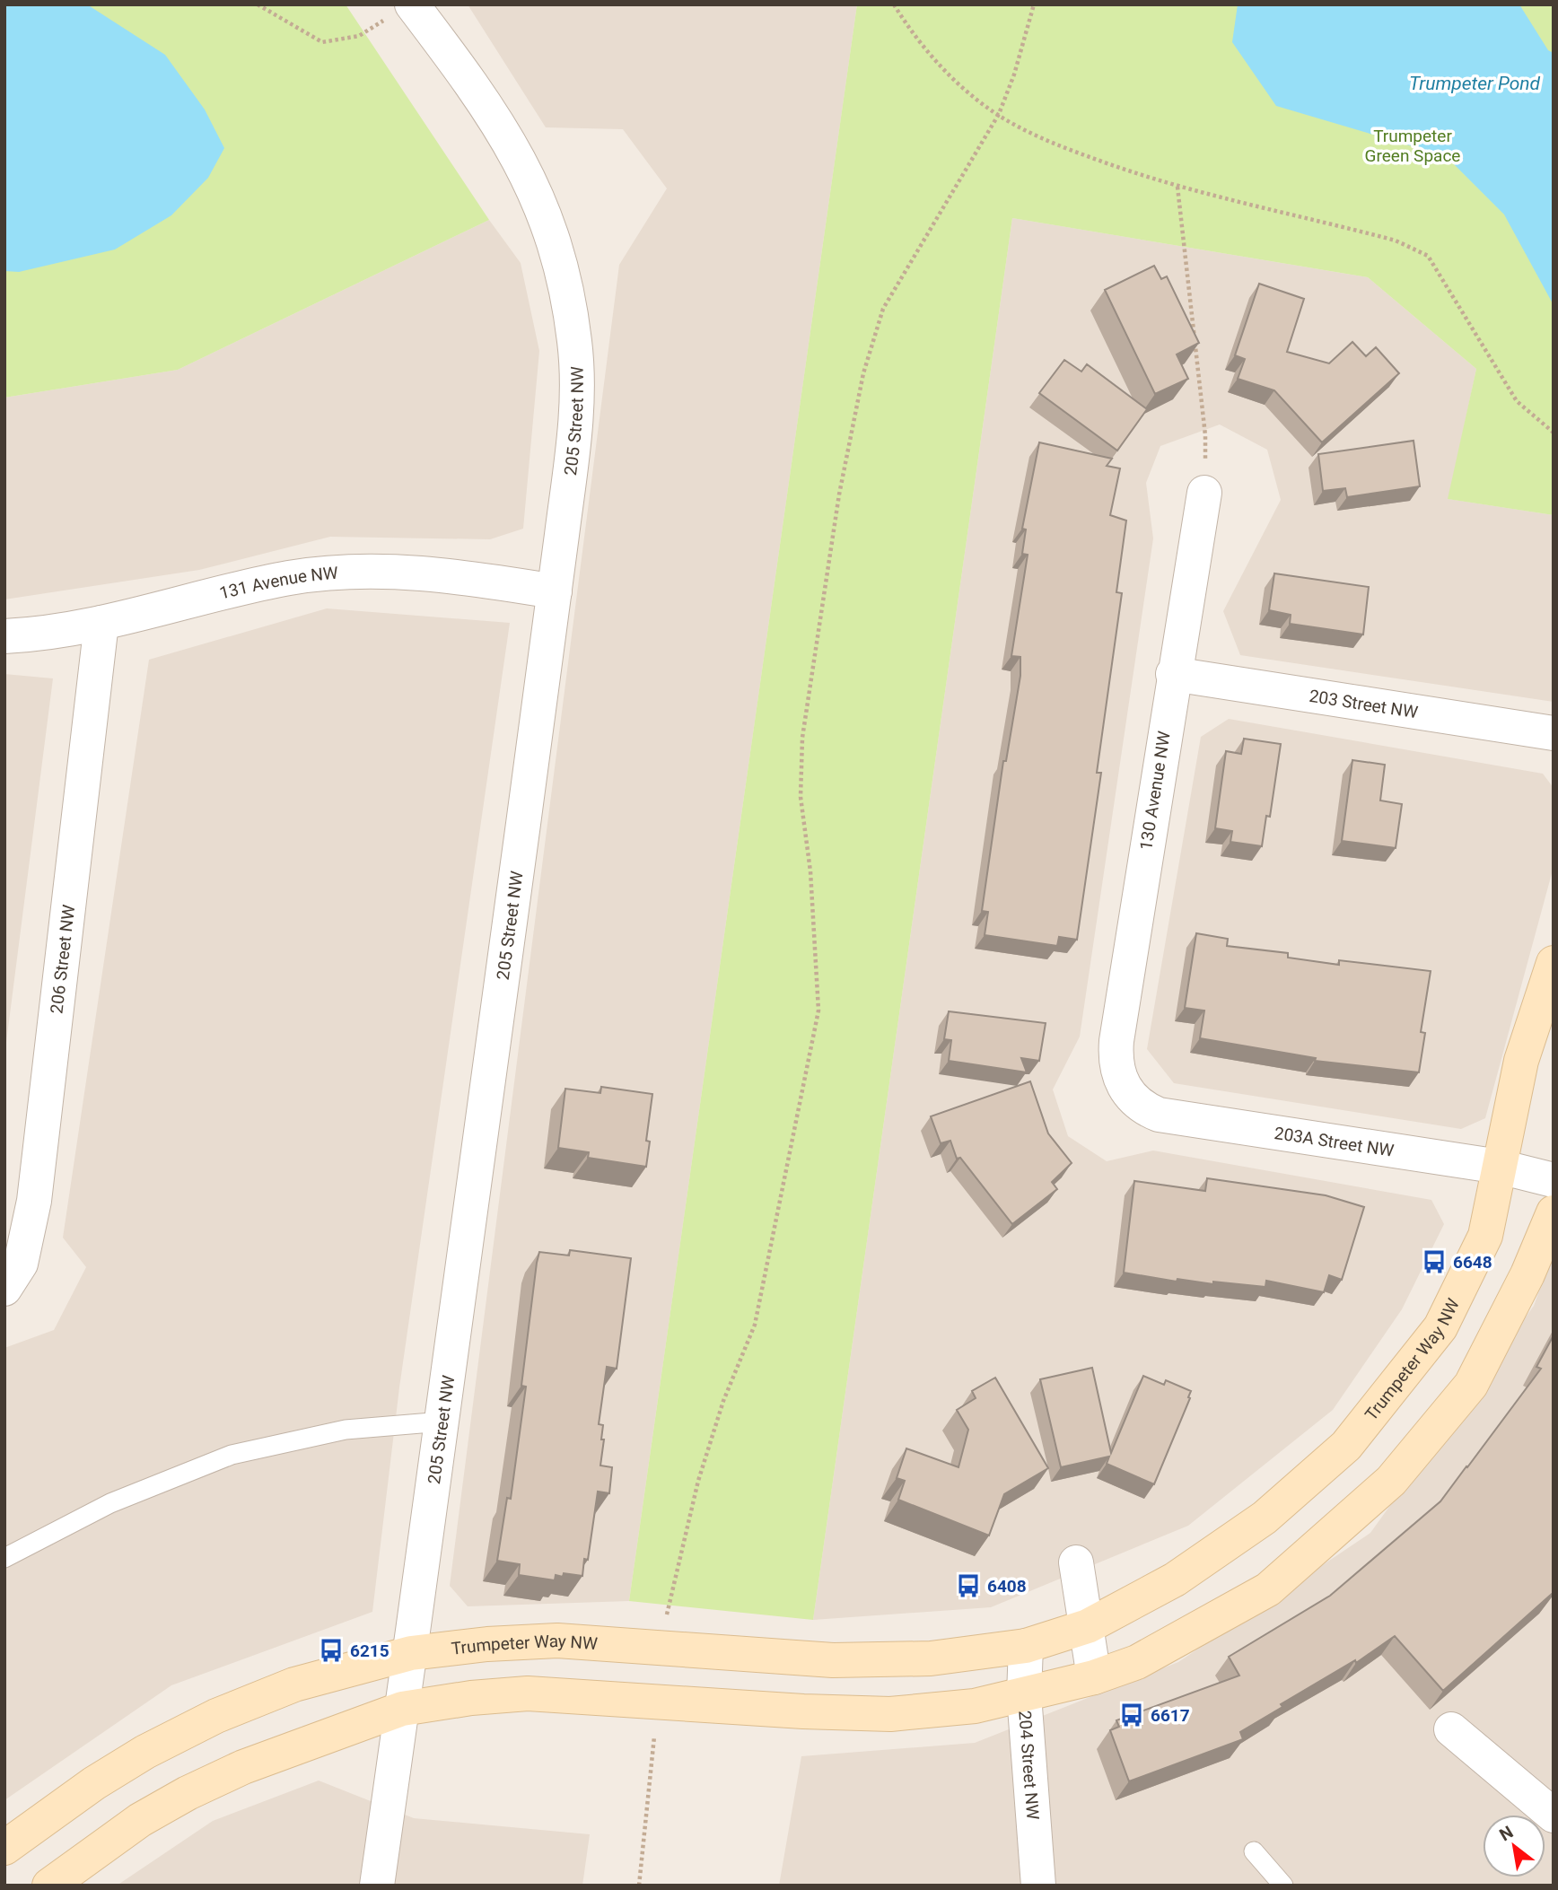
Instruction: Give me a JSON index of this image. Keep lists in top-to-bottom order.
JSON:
{
  "streets": {
    "street": [
      "205 Street NW",
      "131 Avenue NW",
      "203 Street NW",
      "130 Avenue NW",
      "206 Street NW",
      "203A Street NW",
      "Trumpeter Way NW",
      "204 Street NW"
    ]
  },
  "crossings": [
    ["205 Street NW", "131 Avenue NW"],
    ["205 Street NW", "Trumpeter Way NW"],
    ["131 Avenue NW", "206 Street NW"],
    ["203 Street NW", "130 Avenue NW"],
    ["130 Avenue NW", "203A Street NW"],
    ["203A Street NW", "Trumpeter Way NW"],
    ["Trumpeter Way NW", "204 Street NW"]
  ],
  "water": ["Trumpeter Pond"],
  "parks": ["Trumpeter Green Space"],
  "places": {
    "bus stop": [
      "6648",
      "6408",
      "6215",
      "6617"
    ]
  },
  "north": "top left"
}
